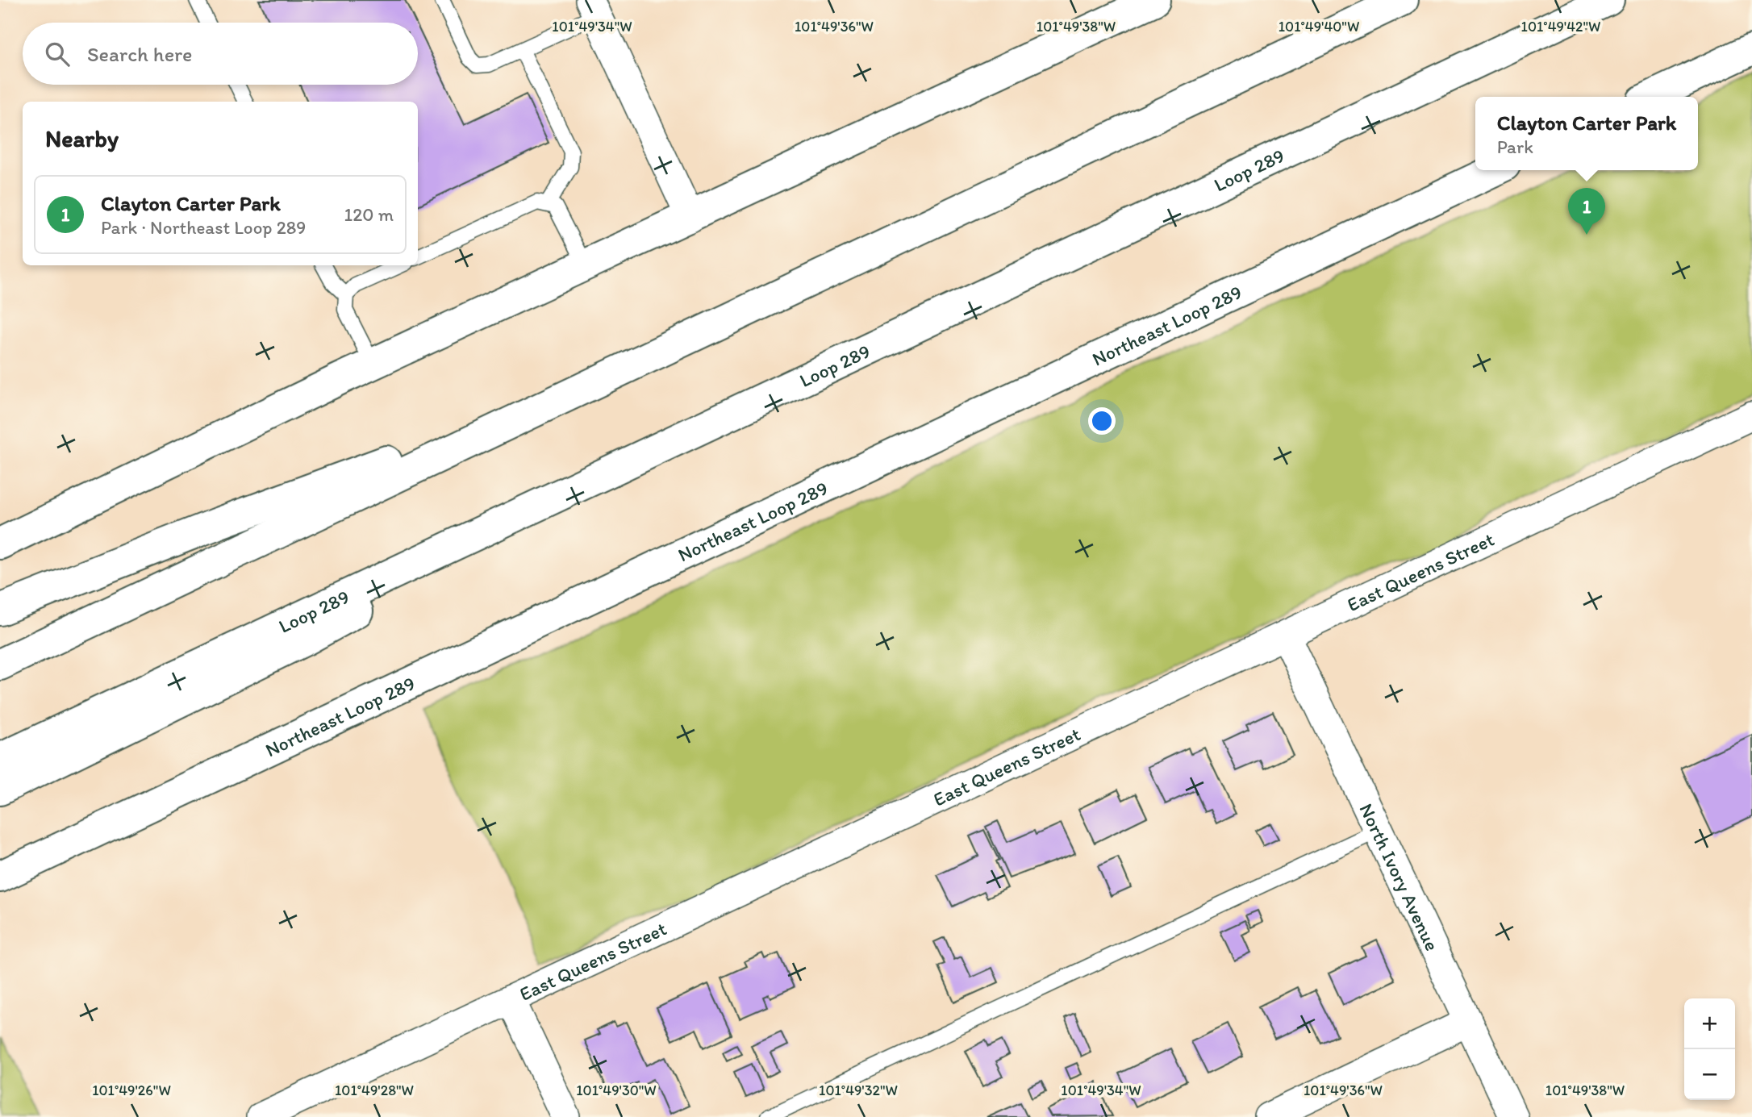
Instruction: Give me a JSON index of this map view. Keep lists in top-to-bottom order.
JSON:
{
  "streets": {
    "main road": ["Loop 289", "Northeast Loop 289"],
    "street": ["East Queens Street", "North Ivory Avenue"]
  },
  "crossings": [
    ["East Queens Street", "North Ivory Avenue"]
  ],
  "page": {
    "search": "Search here",
    "popup": ["Clayton Carter Park", "Park"],
    "heading": "Nearby",
    "list": [
      {
        "mark": "1",
        "name": "Clayton Carter Park",
        "note": "Park · Northeast Loop 289",
        "value": "120 m"
      }
    ],
    "pins": "1",
    "map_buttons": ["+", "−"]
  },
  "coordinates": [
    "101°49'34\"W",
    "101°49'36\"W",
    "101°49'38\"W",
    "101°49'40\"W",
    "101°49'42\"W",
    "101°49'26\"W",
    "101°49'28\"W",
    "101°49'30\"W",
    "101°49'32\"W"
  ]
}
